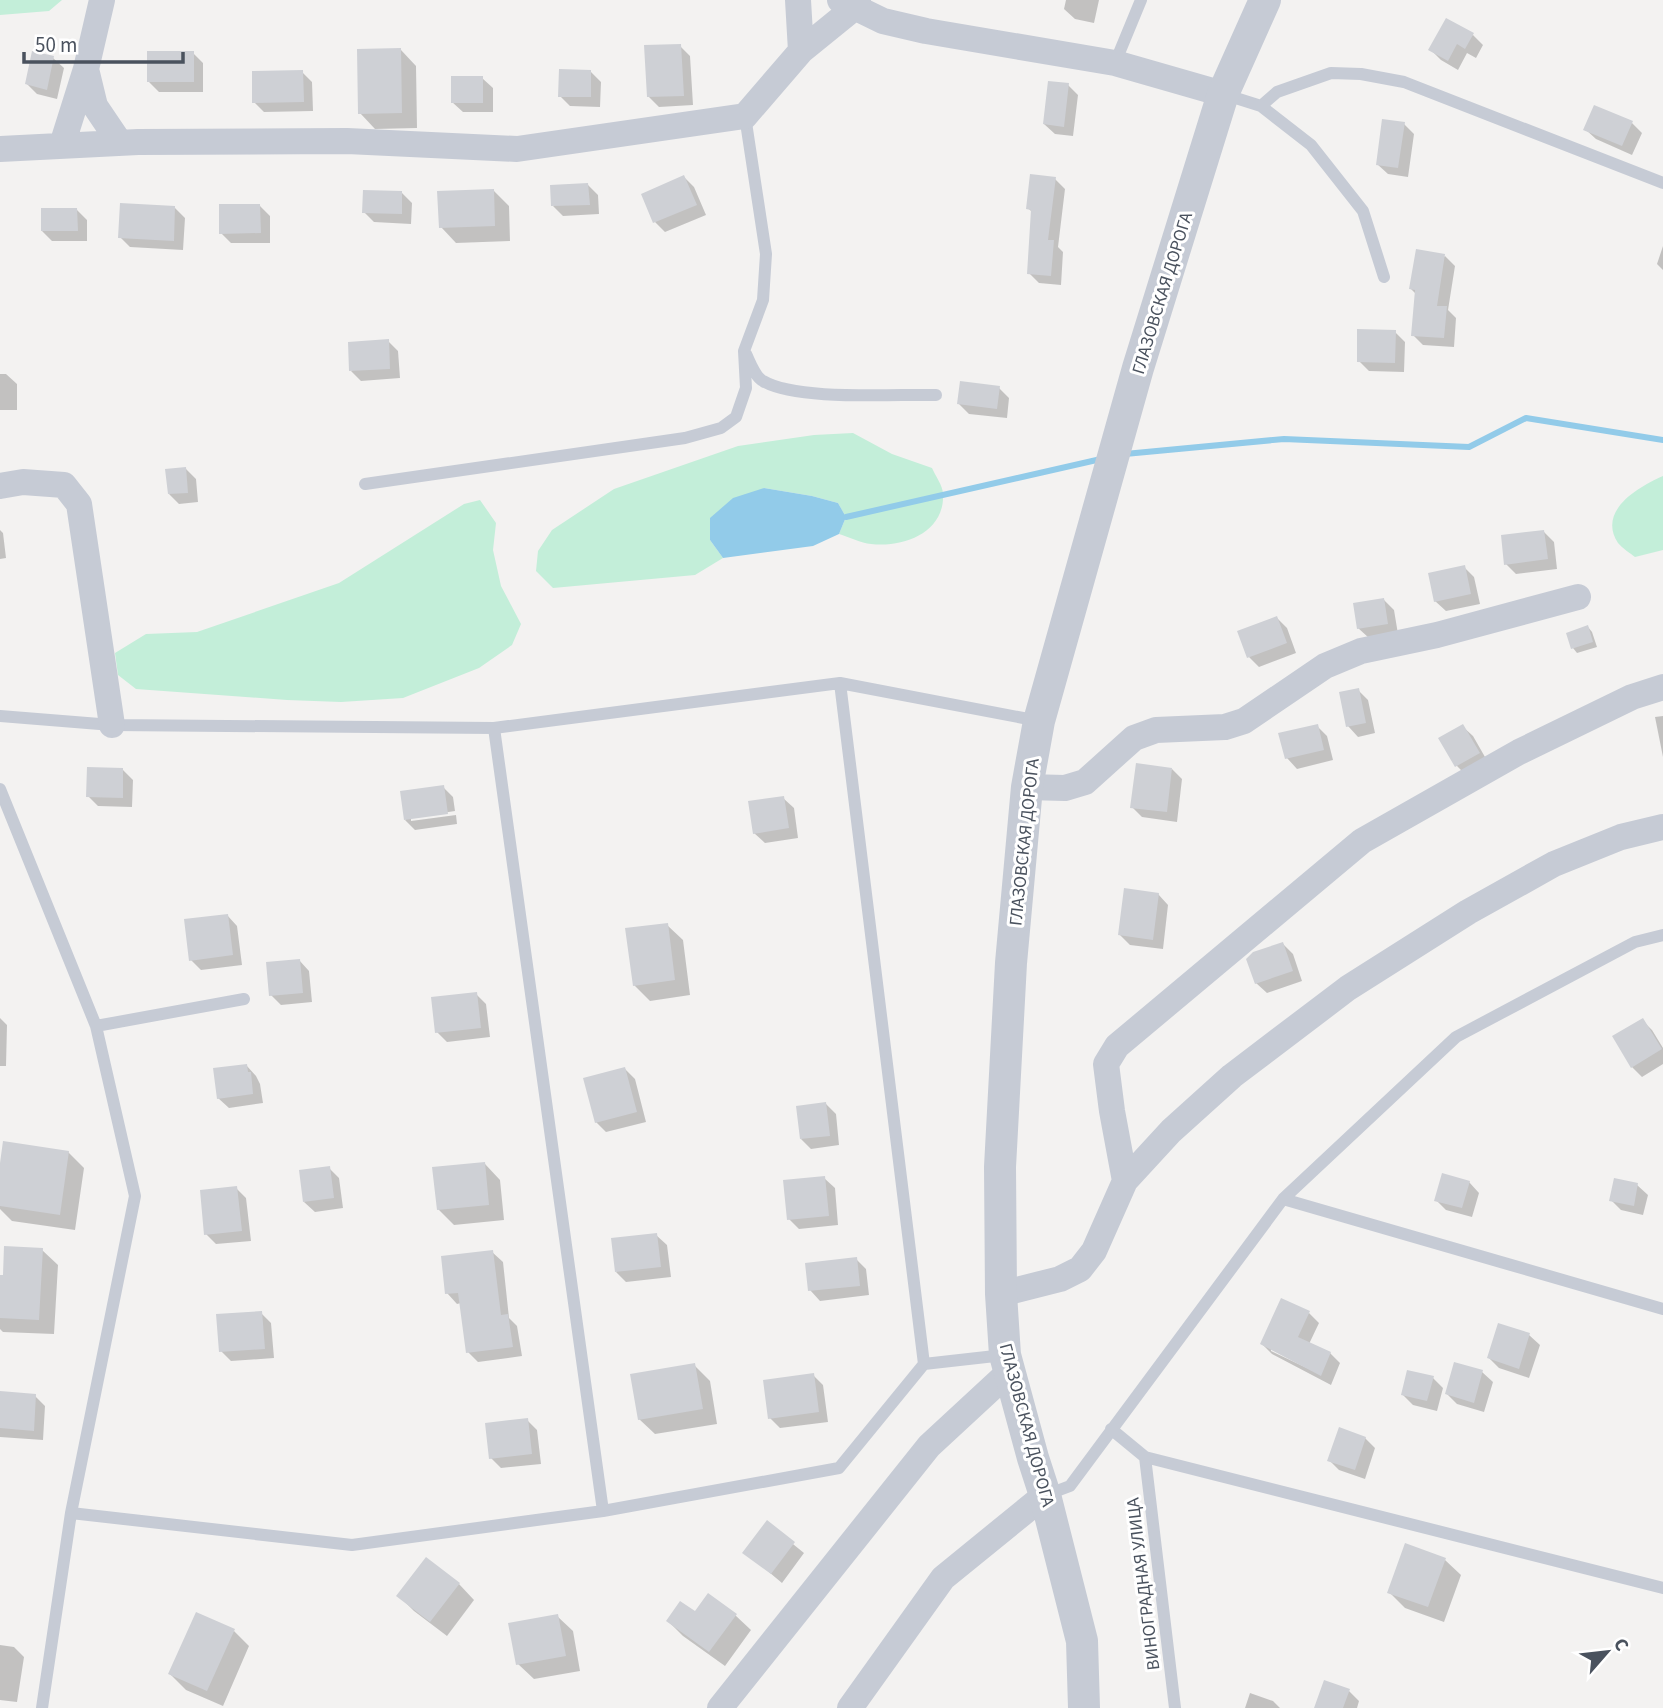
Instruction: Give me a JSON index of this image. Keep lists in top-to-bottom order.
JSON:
{
  "streets": {
    "street": ["ГЛАЗОВСКАЯ ДОРОГА"],
    "lane": ["ВИНОГРАДНАЯ УЛИЦА"]
  },
  "scale_bar": "50 m",
  "north": "top right"
}
